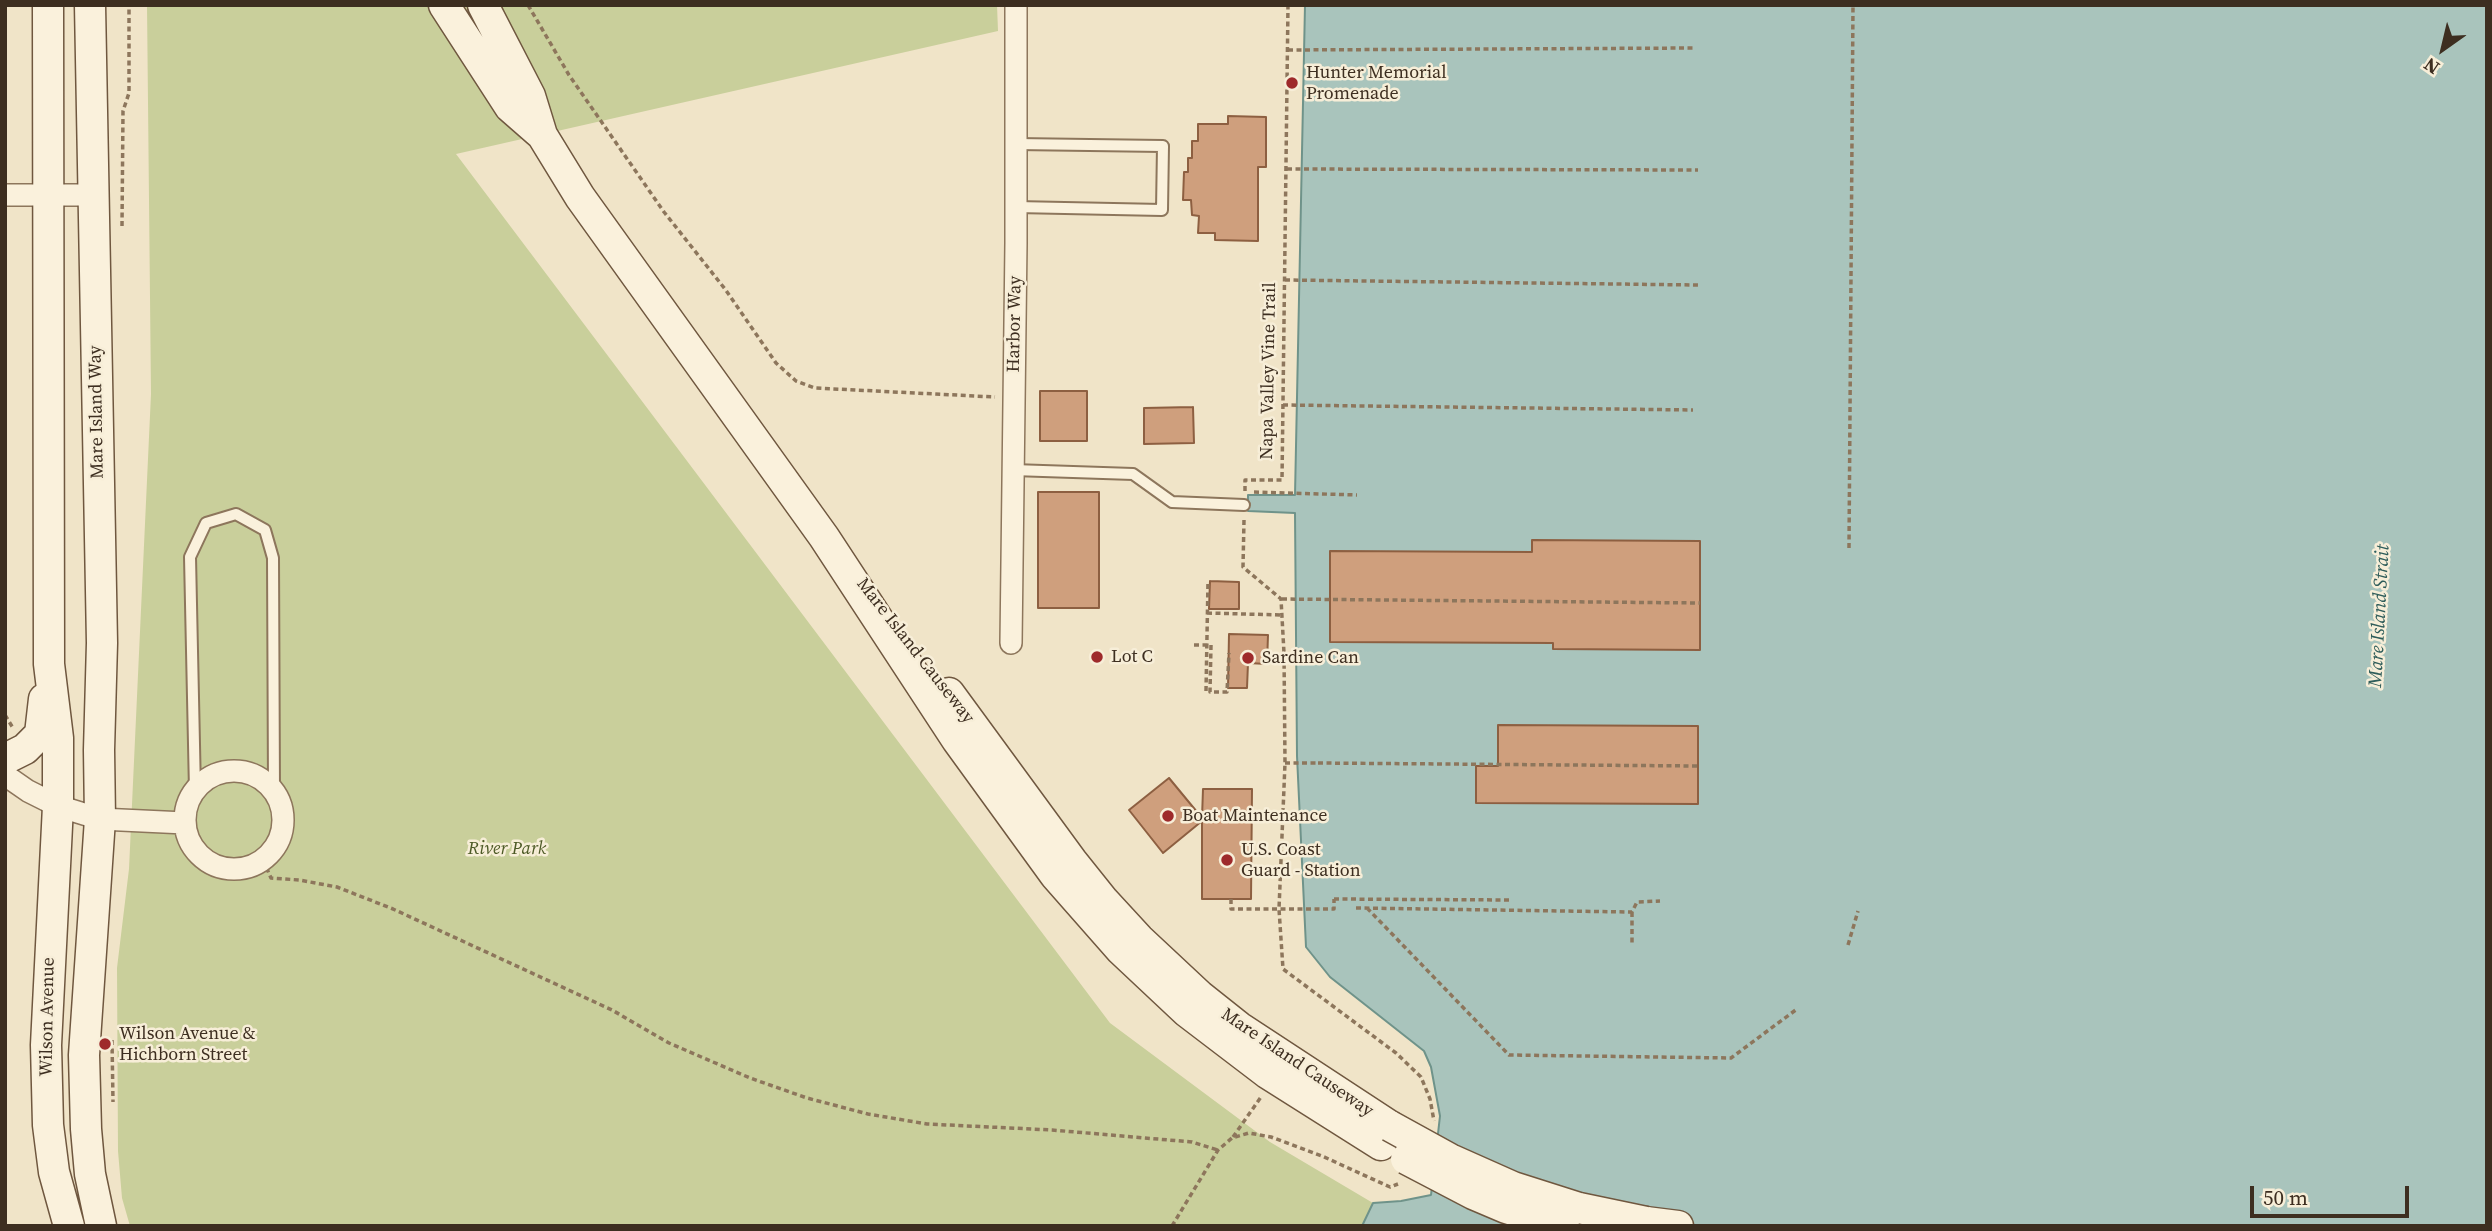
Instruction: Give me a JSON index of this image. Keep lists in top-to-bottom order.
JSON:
{
  "streets": {
    "main road": ["Mare Island Way", "Mare Island Causeway", "Wilson Avenue"],
    "street": ["Harbor Way"],
    "path": ["Napa Valley Vine Trail"]
  },
  "crossings": [
    ["Mare Island Way", "Wilson Avenue"]
  ],
  "water": ["Mare Island Strait"],
  "parks": ["River Park"],
  "places": [
    "Hunter Memorial Promenade",
    "Lot C",
    "Sardine Can",
    "Boat Maintenance",
    "U.S. Coast Guard - Station",
    "Wilson Avenue & Hichborn Street"
  ],
  "scale_bar": "50 m",
  "north": "bottom left"
}
